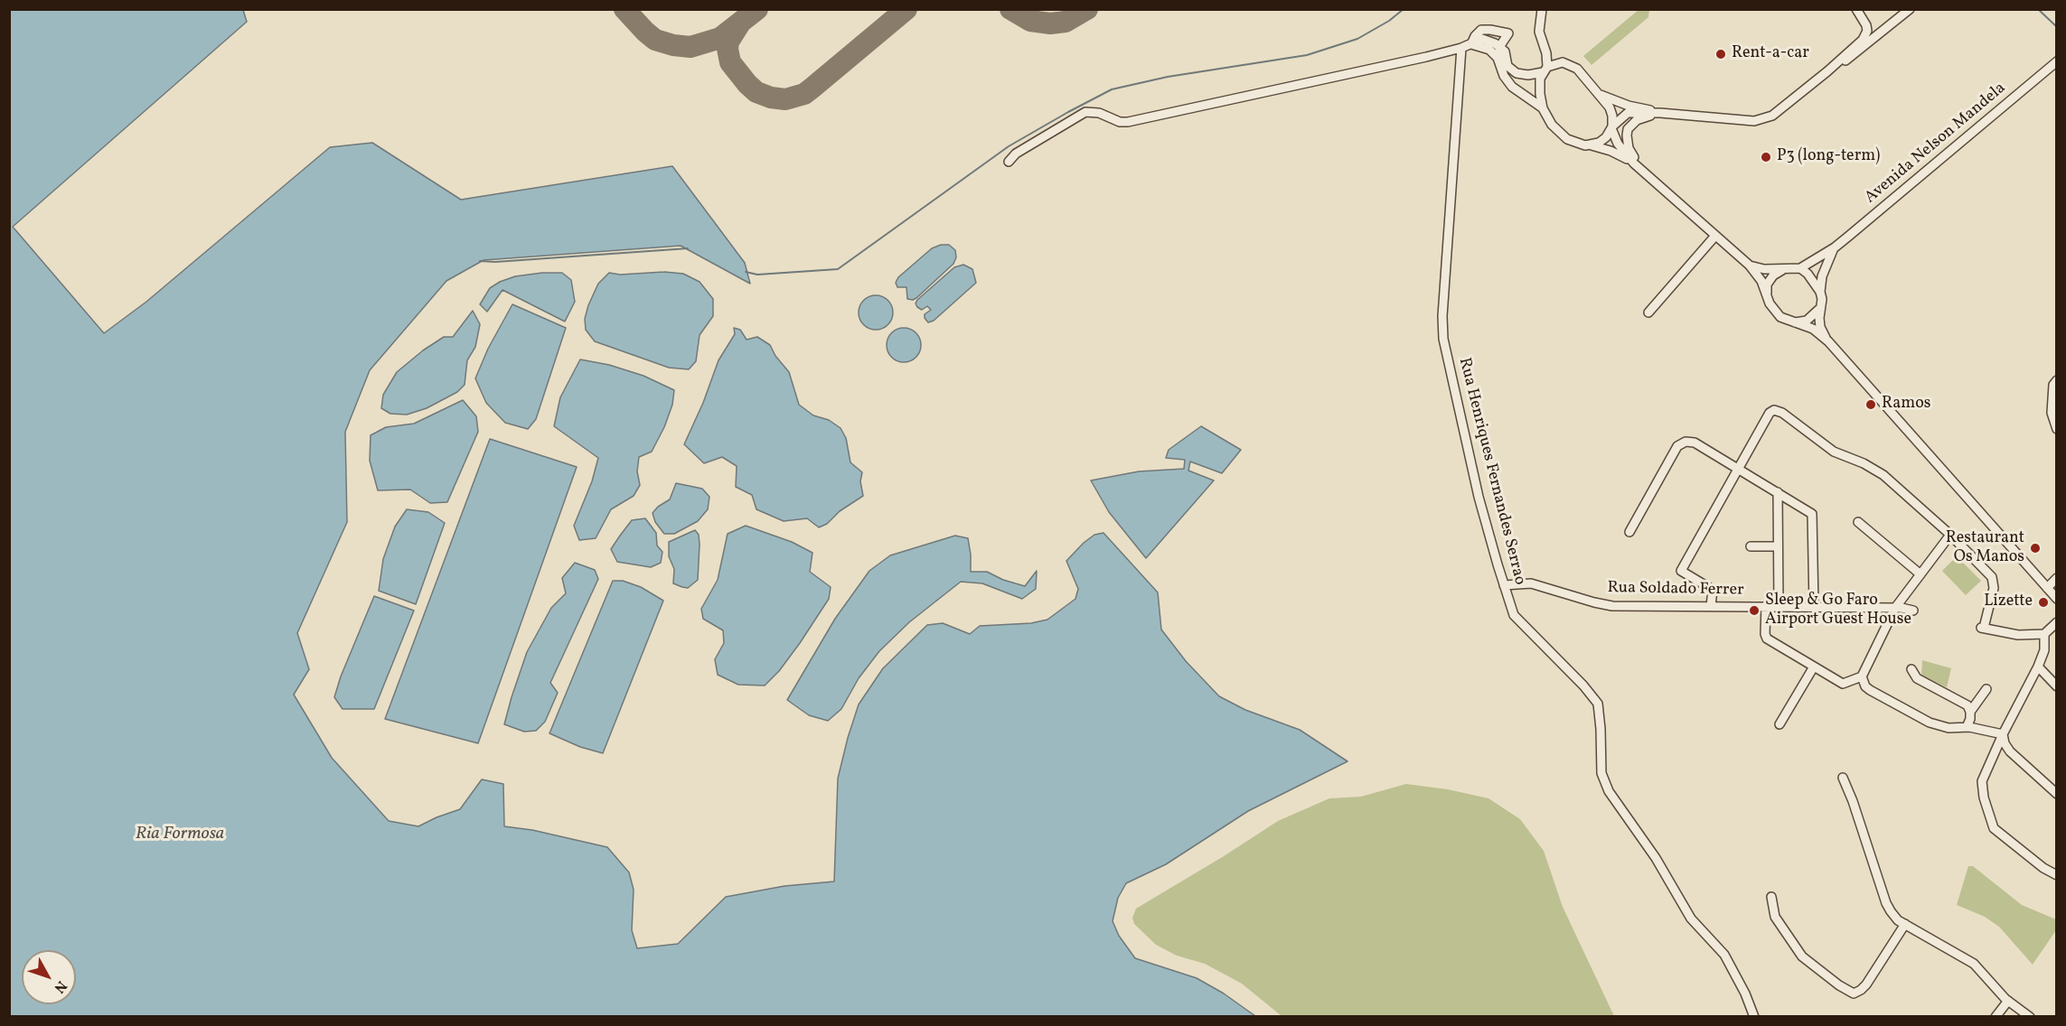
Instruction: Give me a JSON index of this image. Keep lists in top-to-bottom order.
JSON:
{
  "streets": {
    "street": ["Avenida Nelson Mandela", "Rua Henriques Fernandes Serrao", "Rua Soldado Ferrer"]
  },
  "crossings": [
    ["Rua Henriques Fernandes Serrao", "Rua Soldado Ferrer"]
  ],
  "water": ["Ria Formosa"],
  "places": [
    "Rent-a-car",
    "P3 (long-term)",
    "Ramos",
    "Restaurant Os Manos",
    "Lizette",
    "Sleep & Go Faro Airport Guest House"
  ],
  "north": "bottom right"
}
